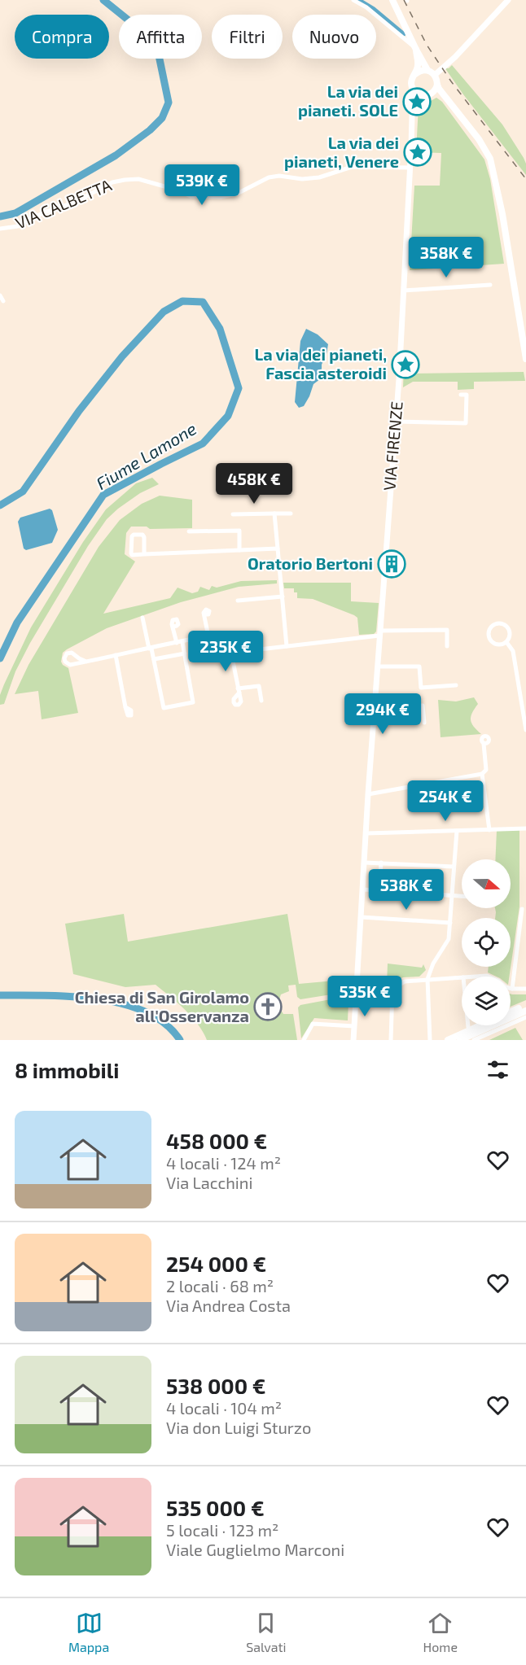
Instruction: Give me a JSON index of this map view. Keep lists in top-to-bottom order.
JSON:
{
  "streets": {
    "street": ["VIA CALBETTA", "VIA FIRENZE"]
  },
  "crossings": [
    ["VIA CALBETTA", "VIA FIRENZE"]
  ],
  "water": ["Fiume Lamone"],
  "places": {
    "place": ["La via dei pianeti. SOLE", "La via dei pianeti, Venere", "La via dei pianeti, Fascia asteroidi"],
    "building": ["Oratorio Bertoni"],
    "church": ["Chiesa di San Girolamo all'Osservanza"]
  },
  "north": "right",
  "page": {
    "chip": [
      "Compra",
      "Affitta",
      "Filtri",
      "Nuovo"
    ],
    "price": [
      "539K €",
      "358K €",
      "458K €",
      "235K €",
      "294K €",
      "254K €",
      "538K €",
      "535K €"
    ],
    "heading": "8 immobili",
    "list": [
      {
        "name": "458 000 €",
        "note": "4 locali · 124 m² · Via Lacchini"
      },
      {
        "name": "254 000 €",
        "note": "2 locali · 68 m² · Via Andrea Costa"
      },
      {
        "name": "538 000 €",
        "note": "4 locali · 104 m² · Via don Luigi Sturzo"
      },
      {
        "name": "535 000 €",
        "note": "5 locali · 123 m² · Viale Guglielmo Marconi"
      }
    ],
    "tabs": ["Mappa", "Salvati", "Home"]
  }
}
